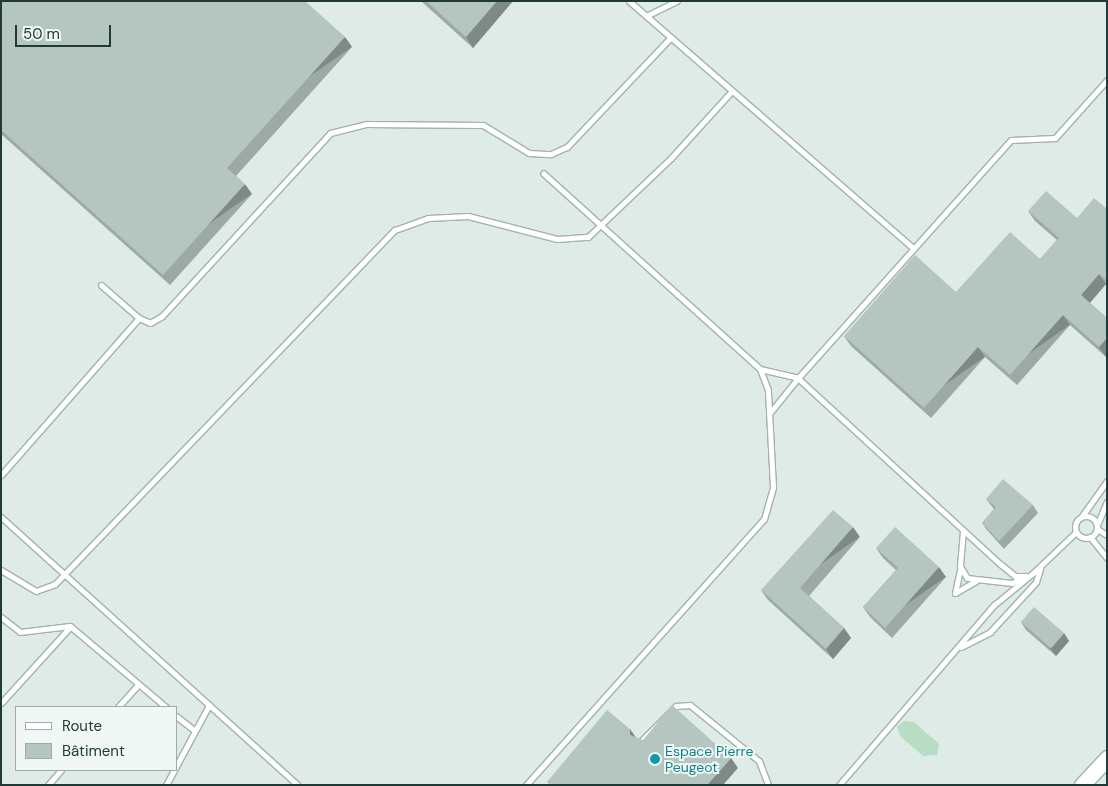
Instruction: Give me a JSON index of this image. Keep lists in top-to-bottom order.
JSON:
{
  "places": ["Espace Pierre Peugeot"],
  "legend": ["Route", "Bâtiment"],
  "scale_bar": "50 m"
}
